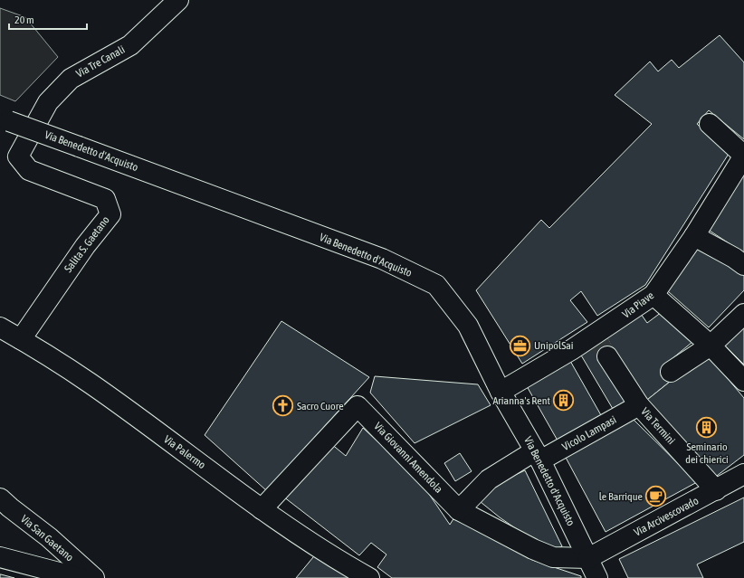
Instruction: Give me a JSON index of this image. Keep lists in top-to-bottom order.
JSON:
{
  "streets": {
    "street": [
      "Via Tre Canali",
      "Via Benedetto d'Acquisto",
      "Salita S. Gaetano",
      "Via Piave",
      "Via Termini",
      "Vicolo Lampasi",
      "Via Palermo",
      "Via Giovanni Amendola",
      "Via Arcivescovado",
      "Via San Gaetano"
    ]
  },
  "crossings": [
    ["Via Tre Canali", "Salita S. Gaetano"],
    ["Via Benedetto d'Acquisto", "Via Piave"],
    ["Via Benedetto d'Acquisto", "Vicolo Lampasi"],
    ["Via Benedetto d'Acquisto", "Via Giovanni Amendola"],
    ["Via Benedetto d'Acquisto", "Via Arcivescovado"],
    ["Salita S. Gaetano", "Via Palermo"],
    ["Via Piave", "Via Termini"],
    ["Via Termini", "Vicolo Lampasi"],
    ["Via Termini", "Via Arcivescovado"],
    ["Vicolo Lampasi", "Via Giovanni Amendola"],
    ["Via Palermo", "Via Giovanni Amendola"],
    ["Via Giovanni Amendola", "Via Arcivescovado"]
  ],
  "places": {
    "office": ["UnipolSai"],
    "building": ["Arianna's Rent", "Seminario dei chierici"],
    "church": ["Sacro Cuore"],
    "cafe": ["le Barrique"]
  },
  "scale_bar": "20 m"
}
